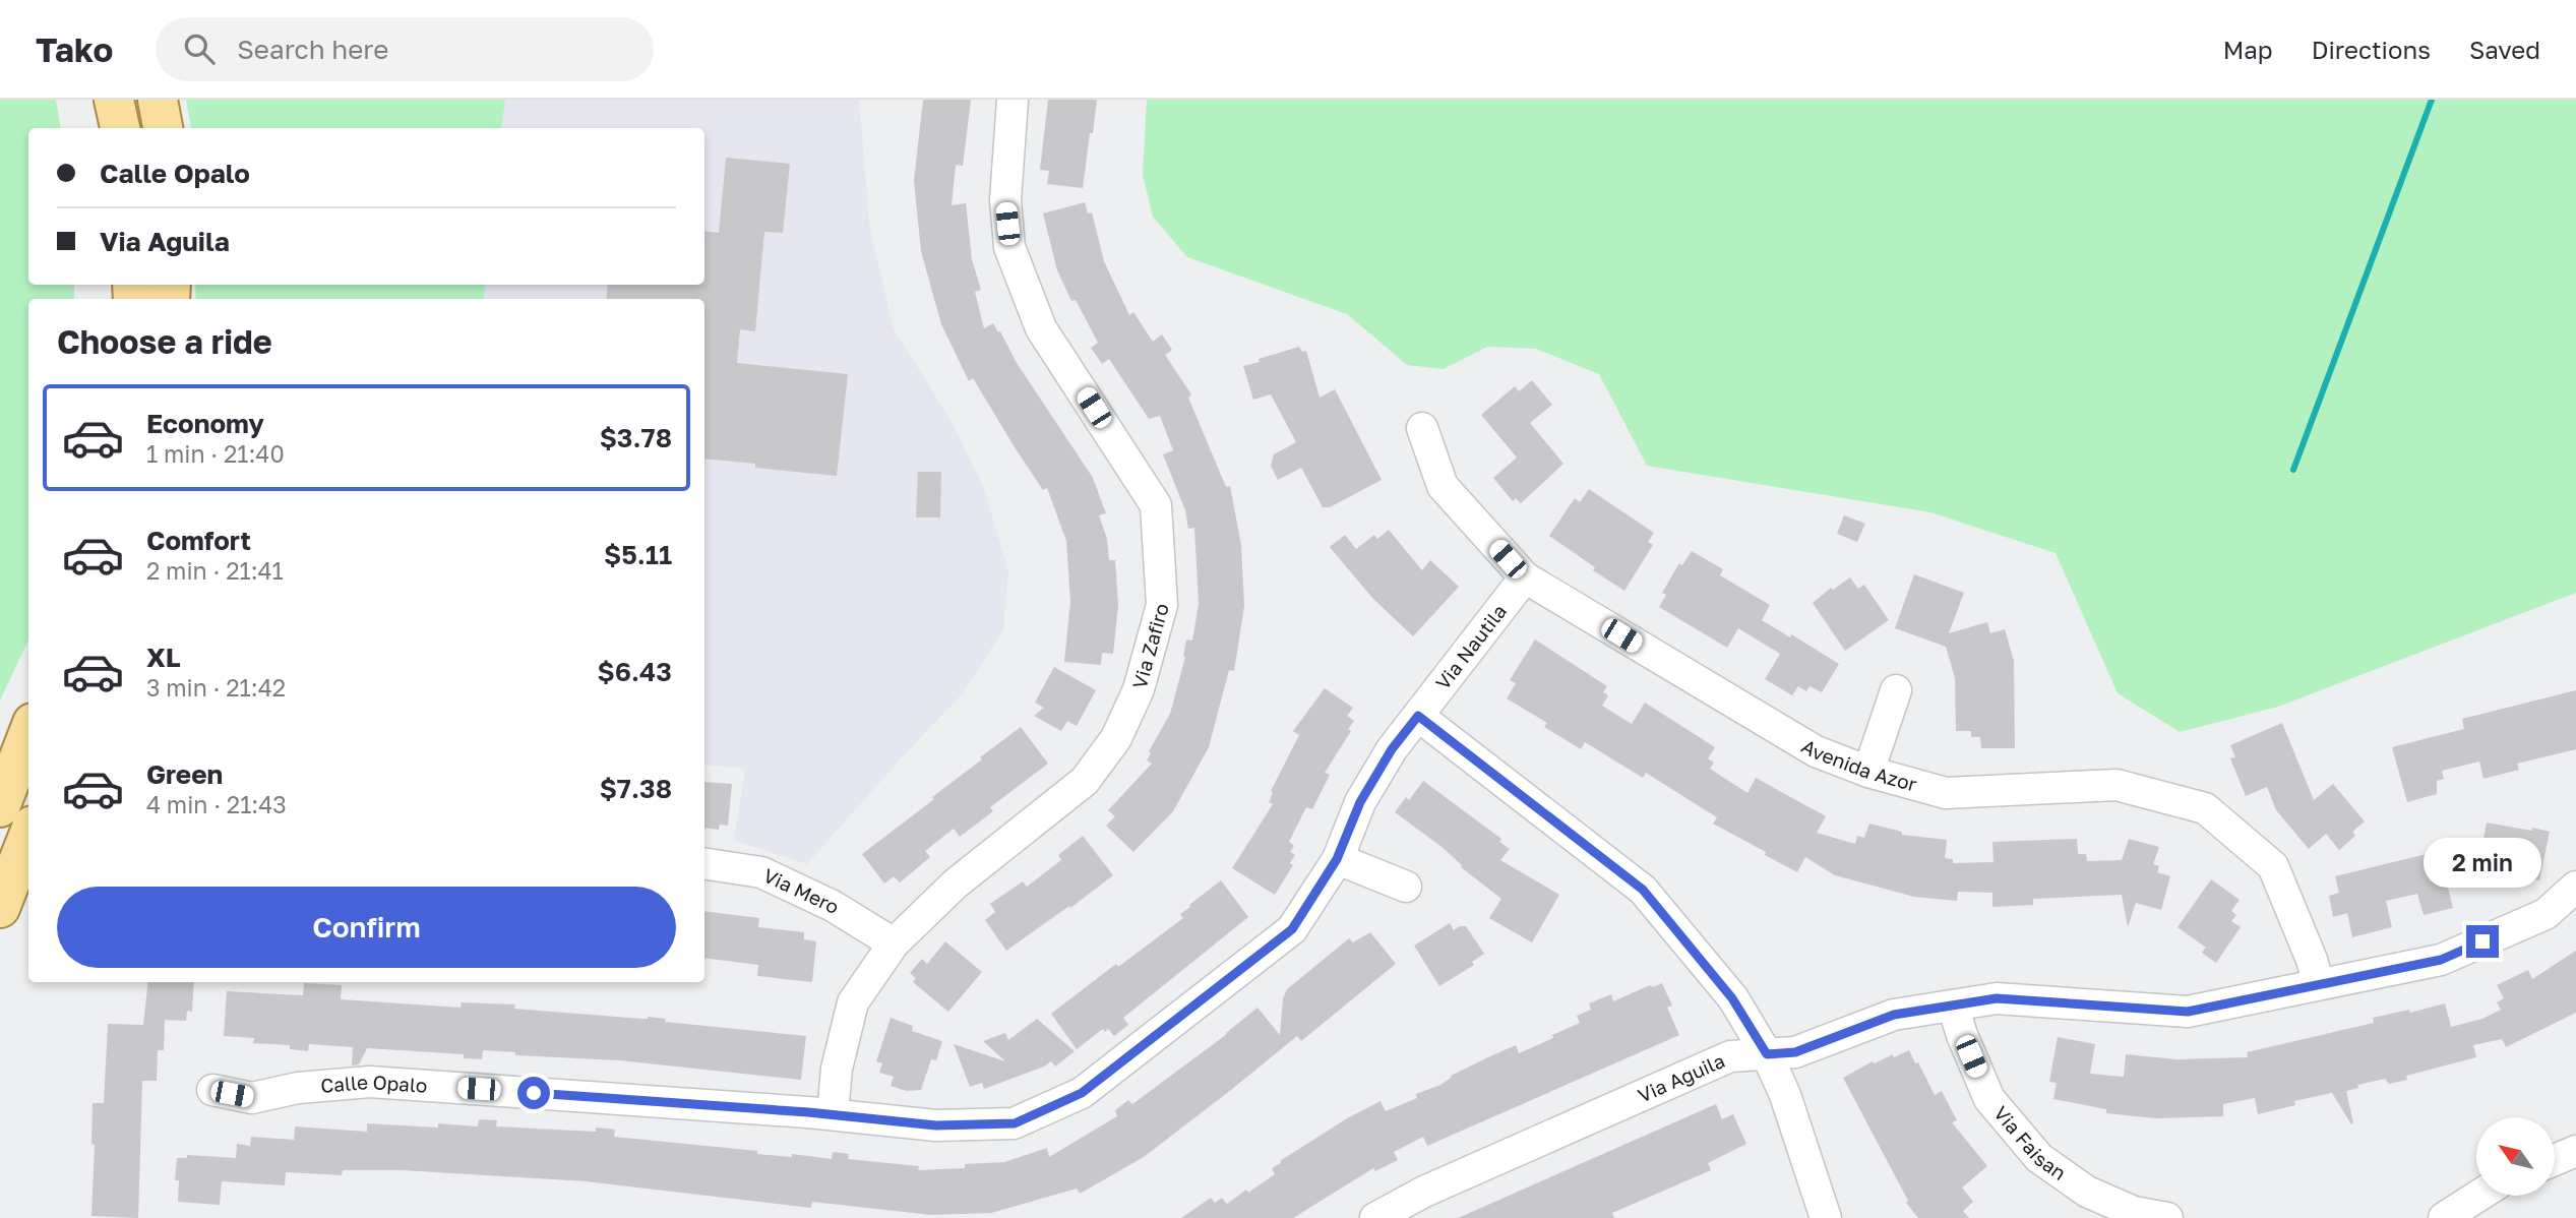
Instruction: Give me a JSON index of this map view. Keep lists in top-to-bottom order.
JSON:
{
  "streets": {
    "street": [
      "Via Zafiro",
      "Via Nautila",
      "Avenida Azor",
      "Via Mero",
      "Via Aguila",
      "Calle Opalo",
      "Via Faisan"
    ]
  },
  "crossings": [
    ["Via Zafiro", "Via Mero"],
    ["Via Zafiro", "Calle Opalo"],
    ["Via Nautila", "Avenida Azor"],
    ["Via Nautila", "Calle Opalo"],
    ["Avenida Azor", "Via Aguila"],
    ["Via Aguila", "Via Faisan"]
  ],
  "north": "top left",
  "page": {
    "header": "Tako",
    "search": "Search here",
    "nav": ["Map", "Directions", "Saved"],
    "banner": ["Calle Opalo", "Via Aguila"],
    "heading": "Choose a ride",
    "list": [
      {
        "name": "Economy",
        "note": "1 min · 21:40",
        "value": "$3.78"
      },
      {
        "name": "Comfort",
        "note": "2 min · 21:41",
        "value": "$5.11"
      },
      {
        "name": "XL",
        "note": "3 min · 21:42",
        "value": "$6.43"
      },
      {
        "name": "Green",
        "note": "4 min · 21:43",
        "value": "$7.38"
      }
    ],
    "bubble": "2 min",
    "buttons": "Confirm"
  }
}
